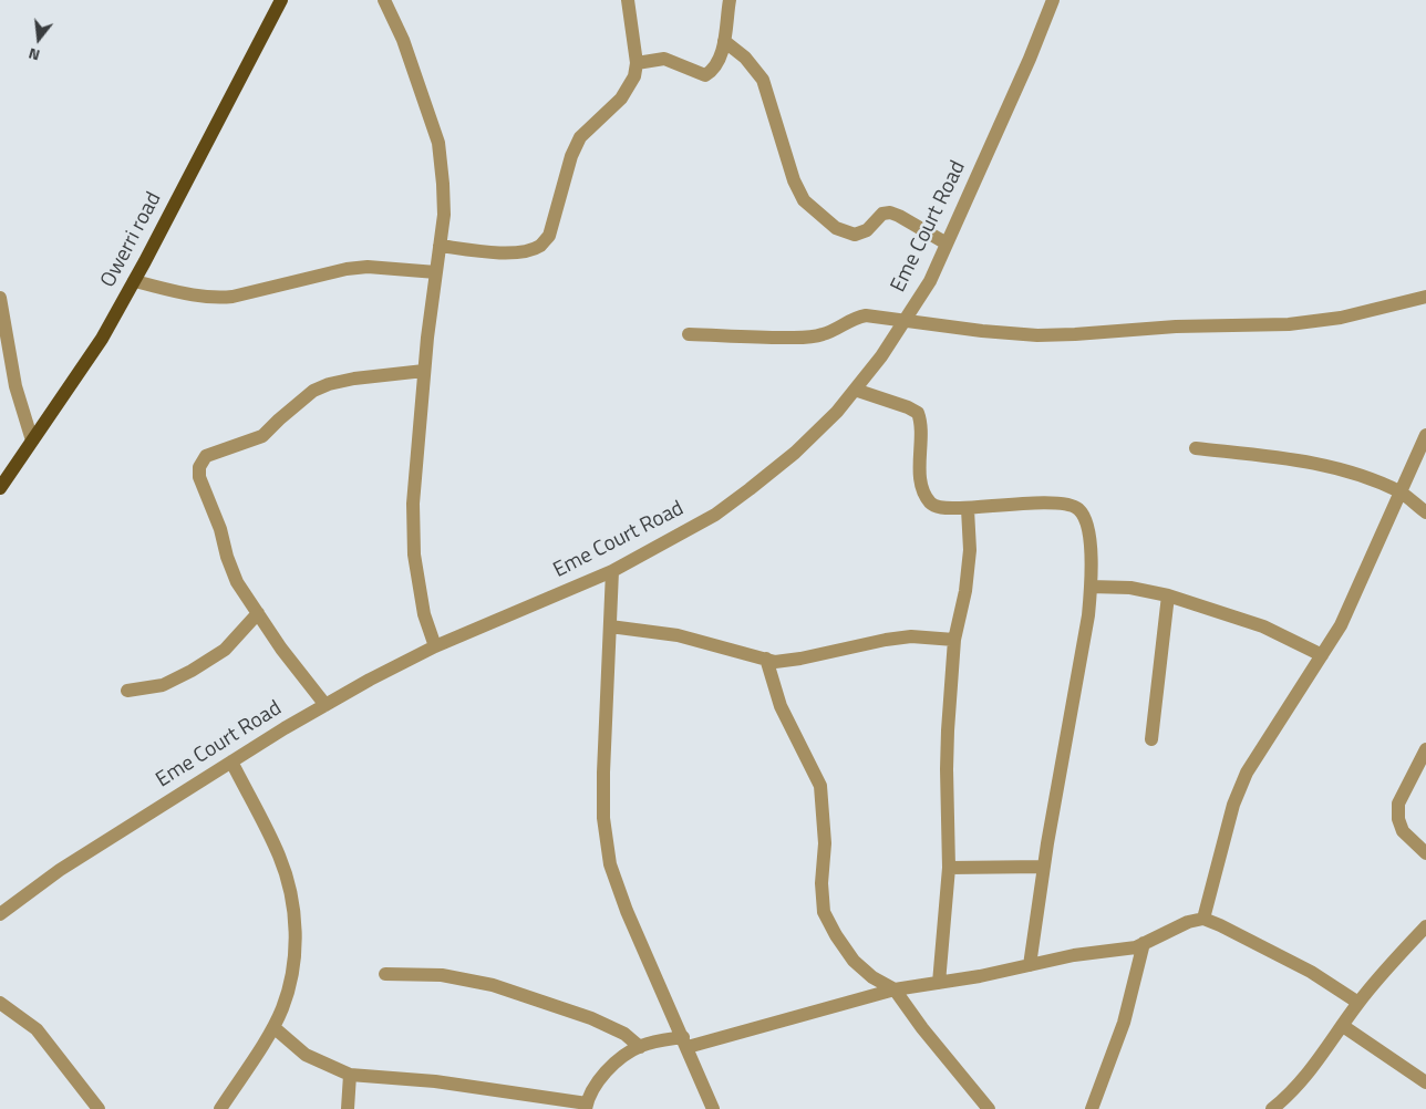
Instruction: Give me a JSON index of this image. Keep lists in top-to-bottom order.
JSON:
{
  "streets": {
    "main road": ["Owerri road"],
    "street": ["Eme Court Road"]
  },
  "north": "bottom"
}
